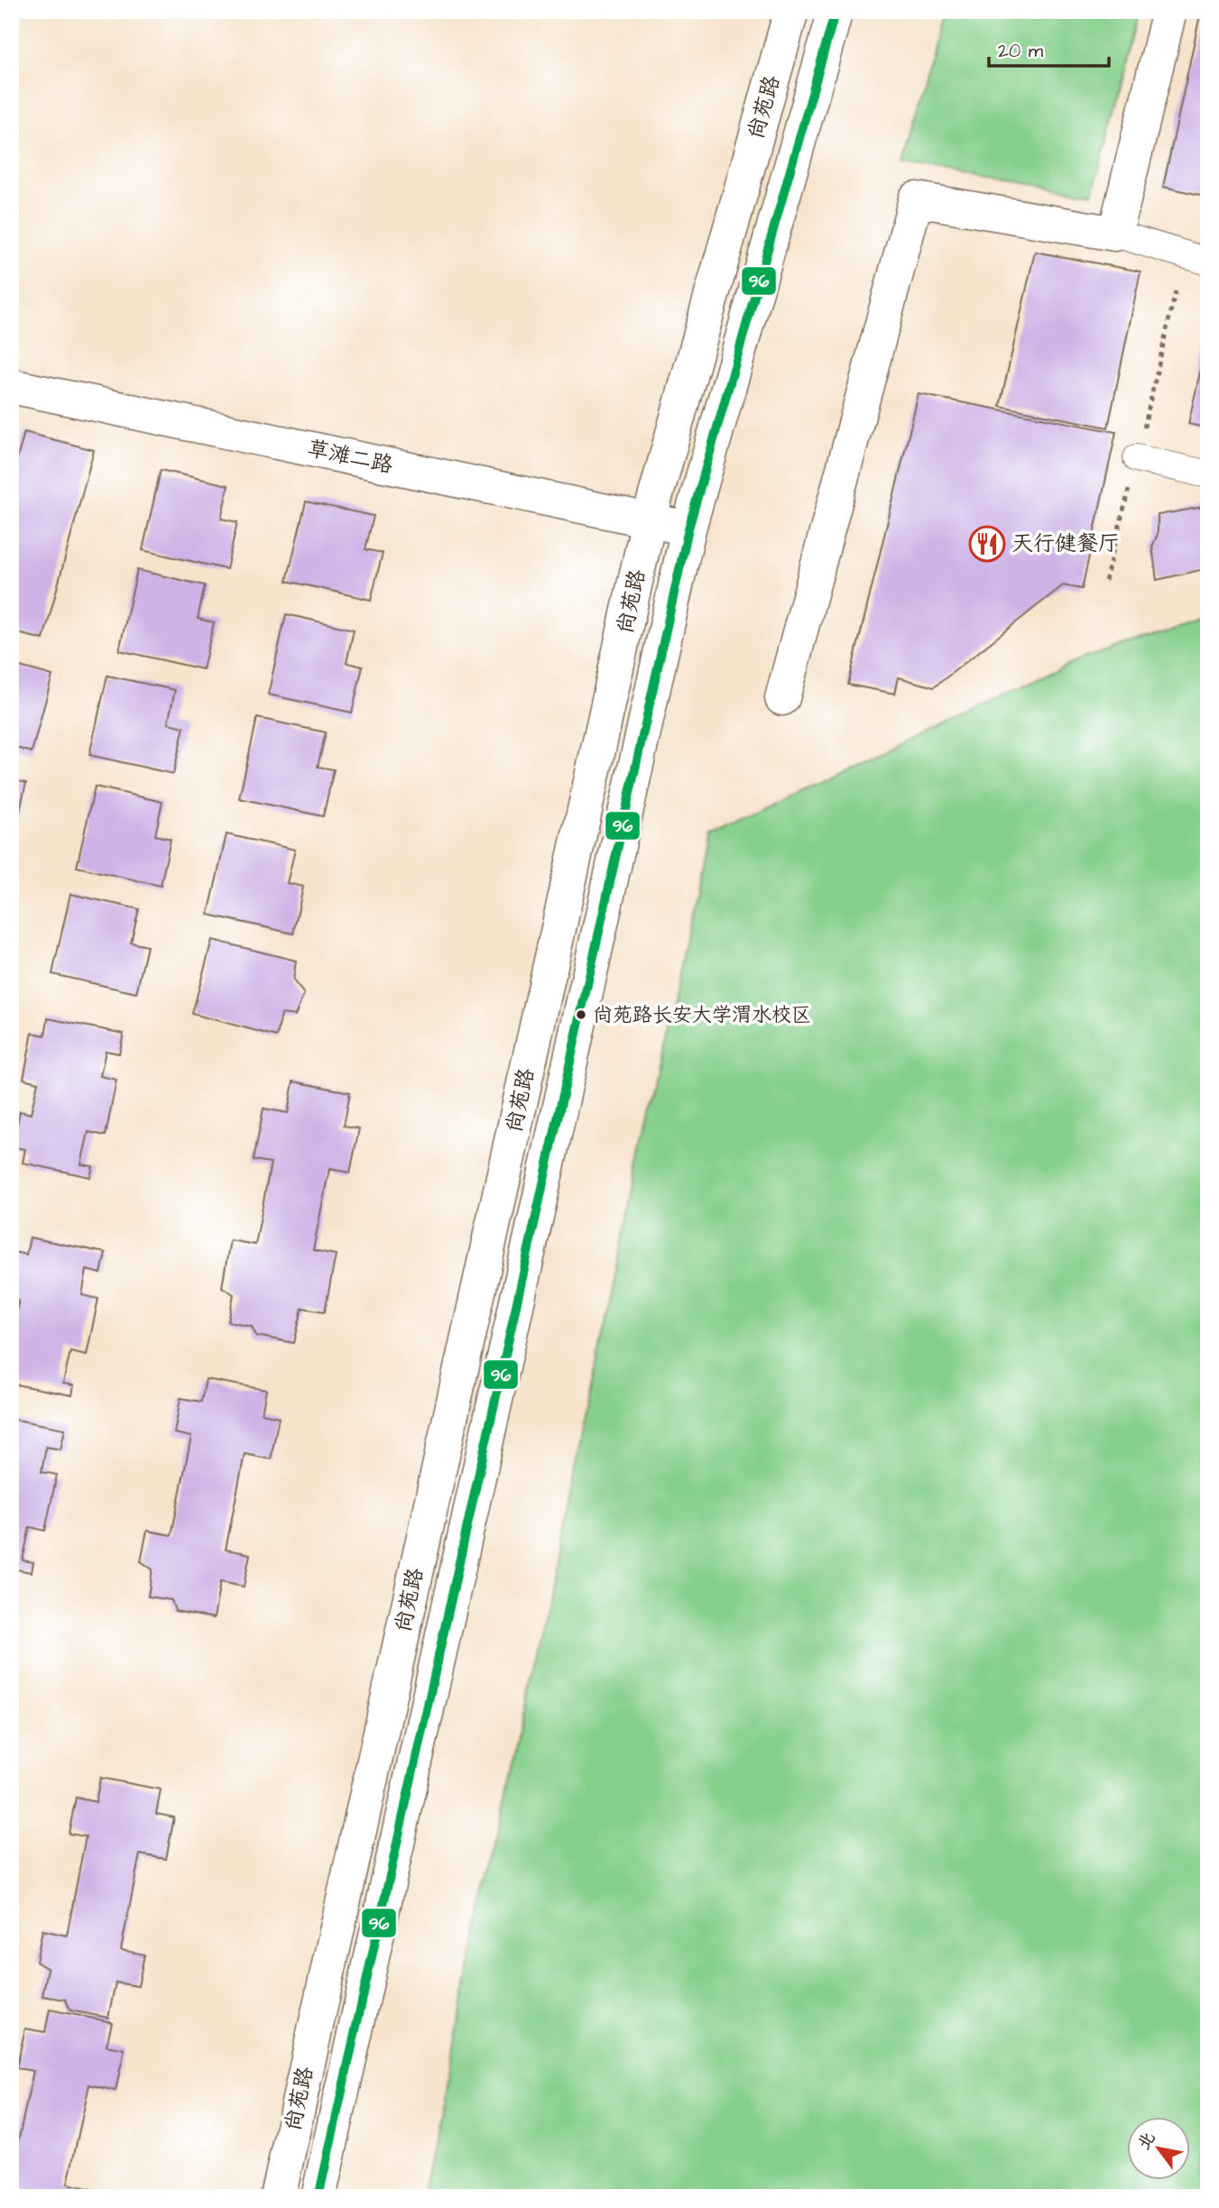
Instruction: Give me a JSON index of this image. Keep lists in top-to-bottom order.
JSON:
{
  "streets": {
    "main road": ["尚苑路", "草滩二路"]
  },
  "crossings": [
    ["尚苑路", "草滩二路"]
  ],
  "places": {
    "restaurant": ["天行健餐厅"],
    "other": ["尚苑路长安大学渭水校区"]
  },
  "lines": ["transit line 96"],
  "scale_bar": "20 m",
  "north": "top left"
}
